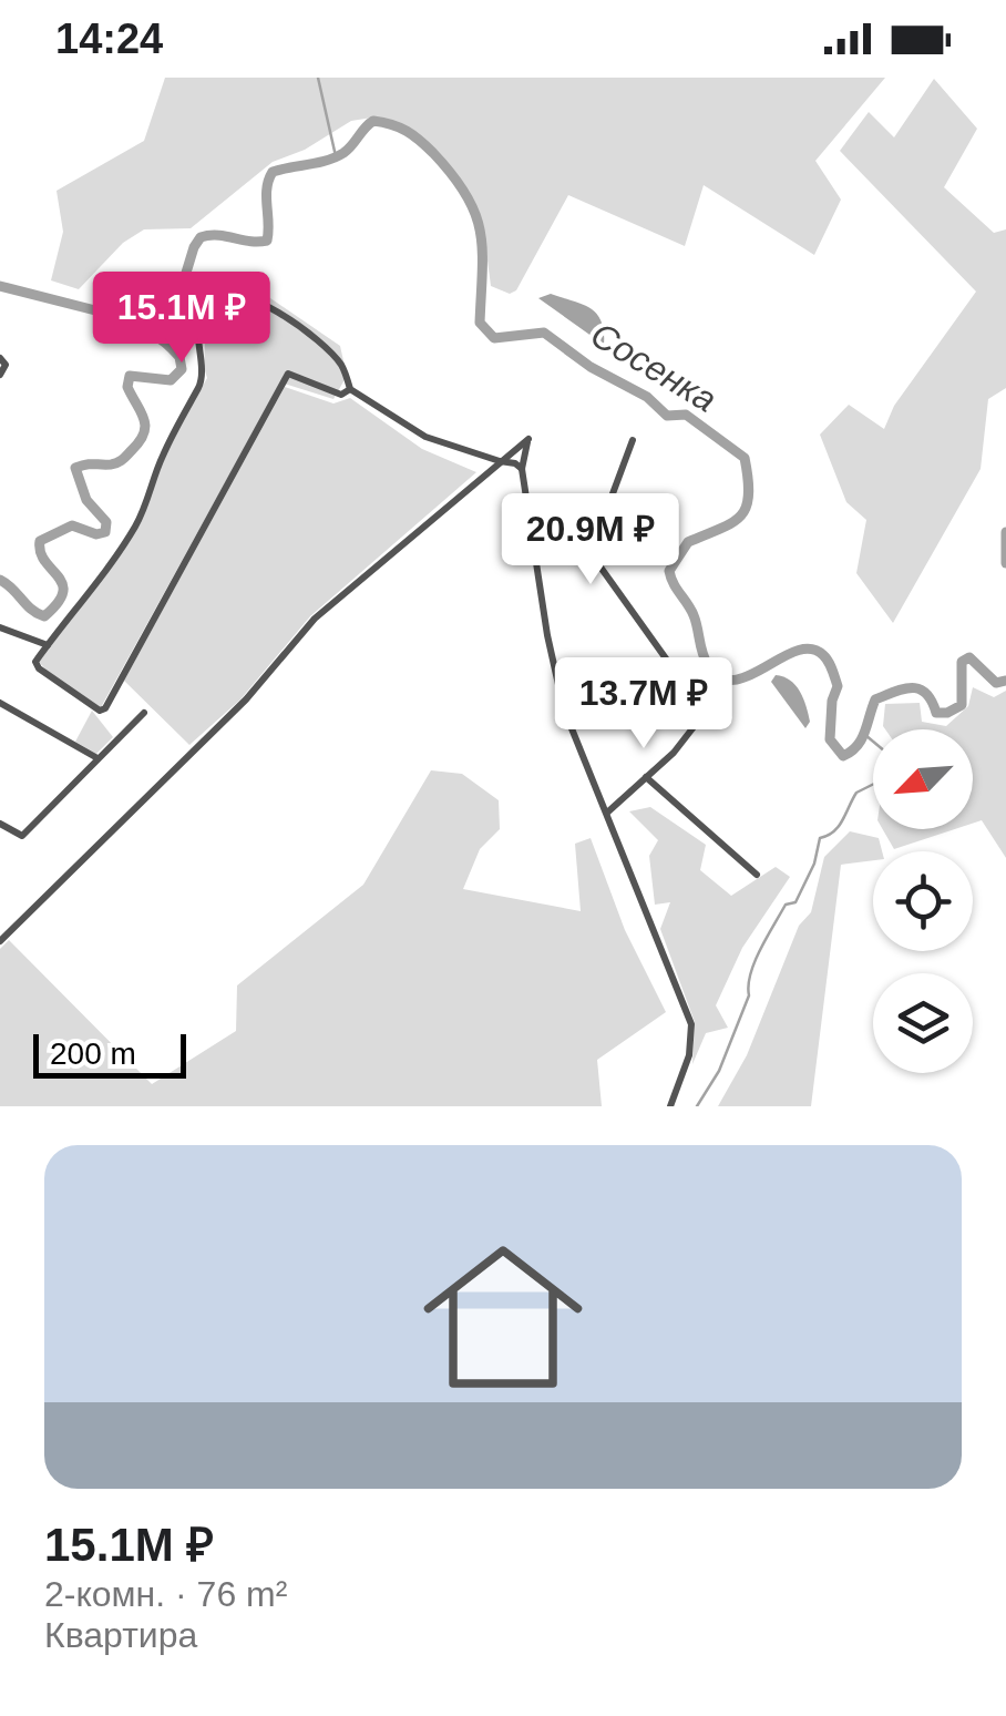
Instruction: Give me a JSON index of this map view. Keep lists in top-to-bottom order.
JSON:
{
  "water": ["Сосенка"],
  "scale_bar": "200 m",
  "north": "bottom left",
  "page": {
    "status": "14:24",
    "price": ["15.1M ₽", "20.9M ₽", "13.7M ₽"],
    "scale": "200 m",
    "list": [
      {
        "name": "15.1M ₽",
        "note": "2-комн. · 76 m² · Квартира"
      }
    ]
  }
}
